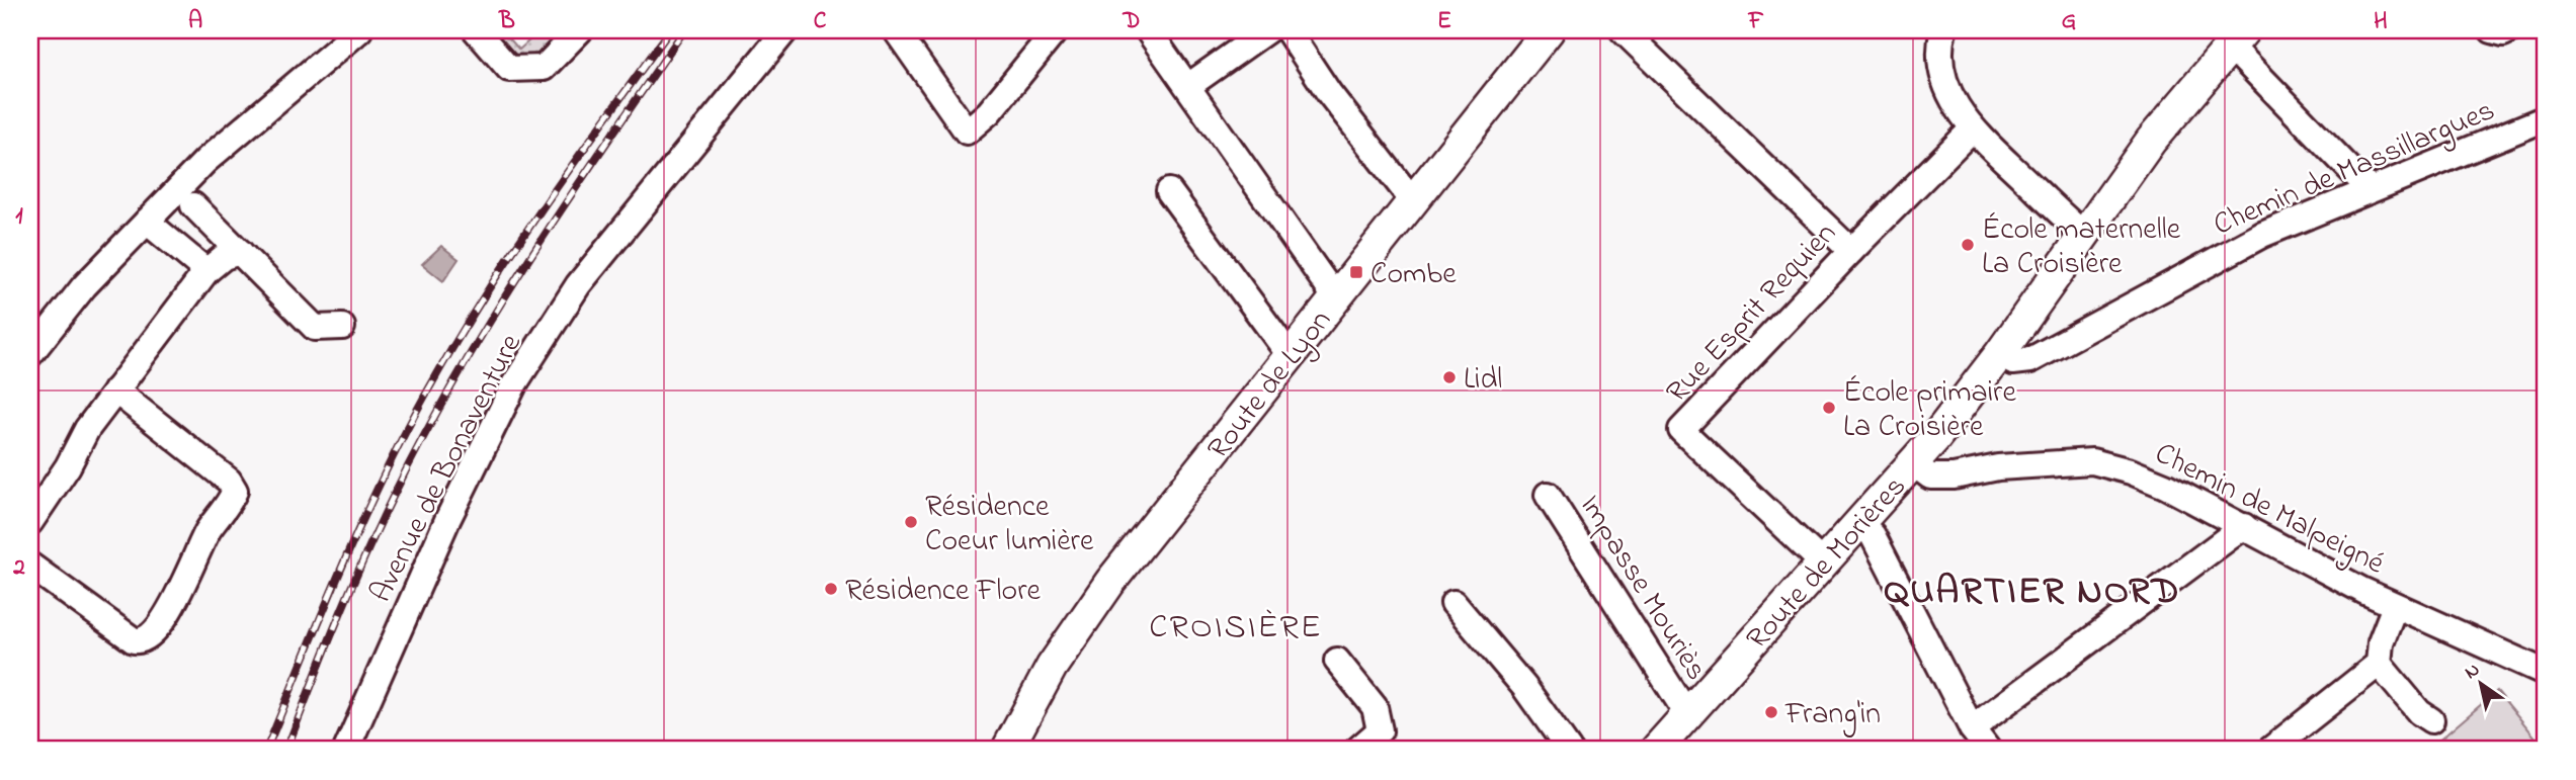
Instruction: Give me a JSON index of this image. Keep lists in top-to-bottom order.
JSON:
{
  "streets": {
    "main road": ["Route de Lyon", "Route de Morières"],
    "street": [
      "Chemin de Massillargues",
      "Rue Esprit Requien",
      "Avenue de Bonaventure",
      "Chemin de Malpeigné",
      "Impasse Mouriès"
    ]
  },
  "crossings": [
    ["Chemin de Massillargues", "Route de Morières"],
    ["Rue Esprit Requien", "Route de Morières"],
    ["Chemin de Malpeigné", "Route de Morières"],
    ["Route de Morières", "Impasse Mouriès"]
  ],
  "districts": ["QUARTIER NORD", "CROISIÈRE"],
  "places": {
    "other": [
      "École maternelle La Croisière",
      "Lidl",
      "École primaire La Croisière",
      "Résidence Coeur lumière",
      "Résidence Flore",
      "Frang'in"
    ],
    "transit": ["Combe"]
  },
  "north": "top left",
  "grid": {
    "columns": [
      "A",
      "B",
      "C",
      "D",
      "E",
      "F",
      "G",
      "H"
    ],
    "rows": ["1", "2"]
  }
}
